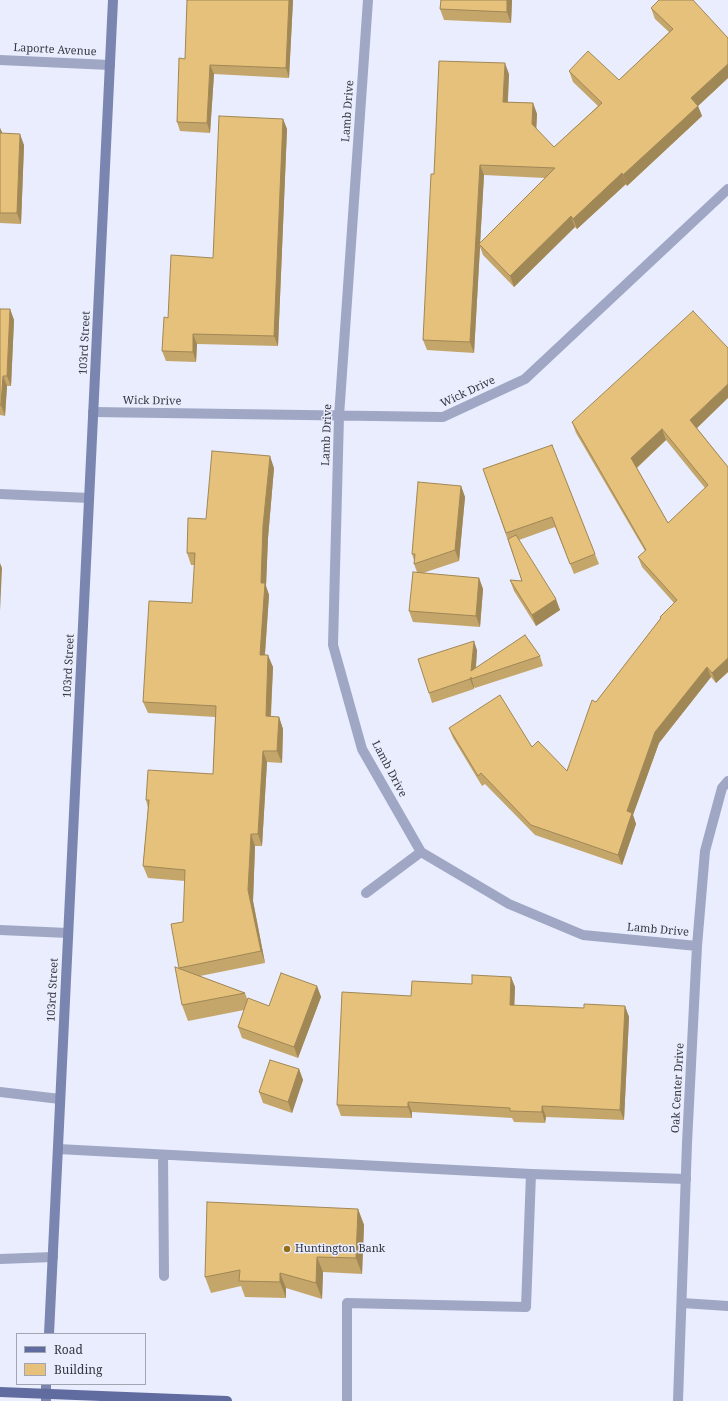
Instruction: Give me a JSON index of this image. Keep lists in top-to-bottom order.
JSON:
{
  "streets": {
    "main road": ["103rd Street"],
    "street": [
      "Laporte Avenue",
      "Lamb Drive",
      "Wick Drive",
      "Oak Center Drive"
    ]
  },
  "crossings": [
    ["Laporte Avenue", "103rd Street"],
    ["Lamb Drive", "Wick Drive"],
    ["Lamb Drive", "Oak Center Drive"],
    ["103rd Street", "Wick Drive"]
  ],
  "places": ["Huntington Bank"],
  "legend": ["Road", "Building"]
}
